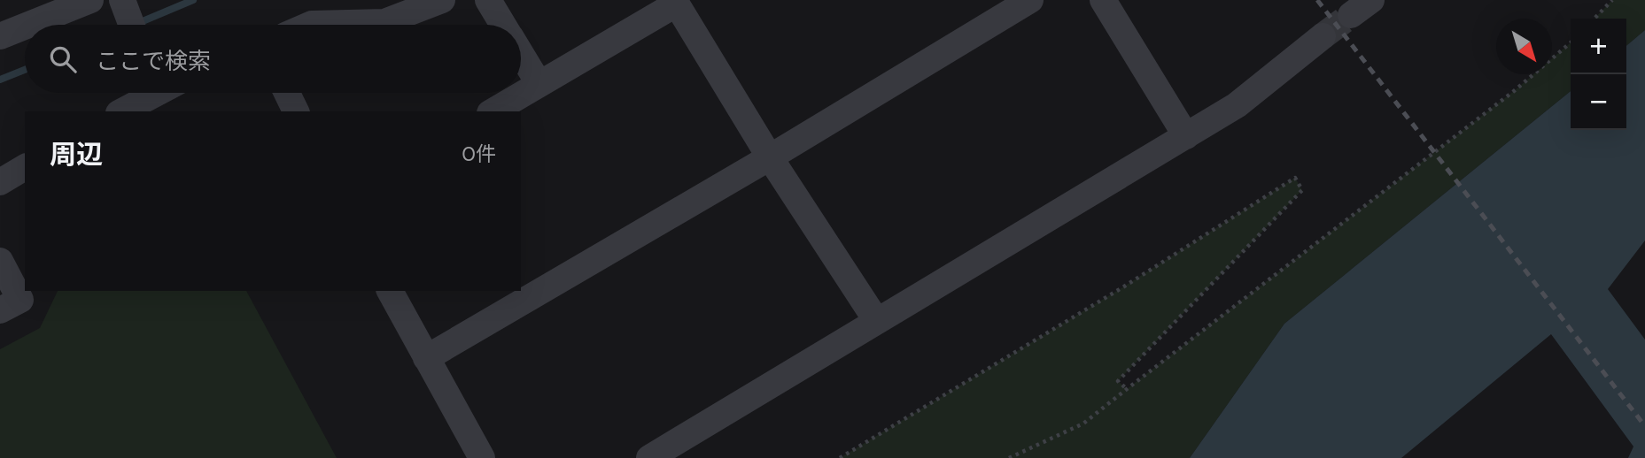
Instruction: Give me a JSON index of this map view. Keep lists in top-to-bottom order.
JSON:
{
  "north": "bottom right",
  "page": {
    "map_buttons": ["+", "−"],
    "search": "ここで検索",
    "heading": ["周辺", "0件"]
  }
}
